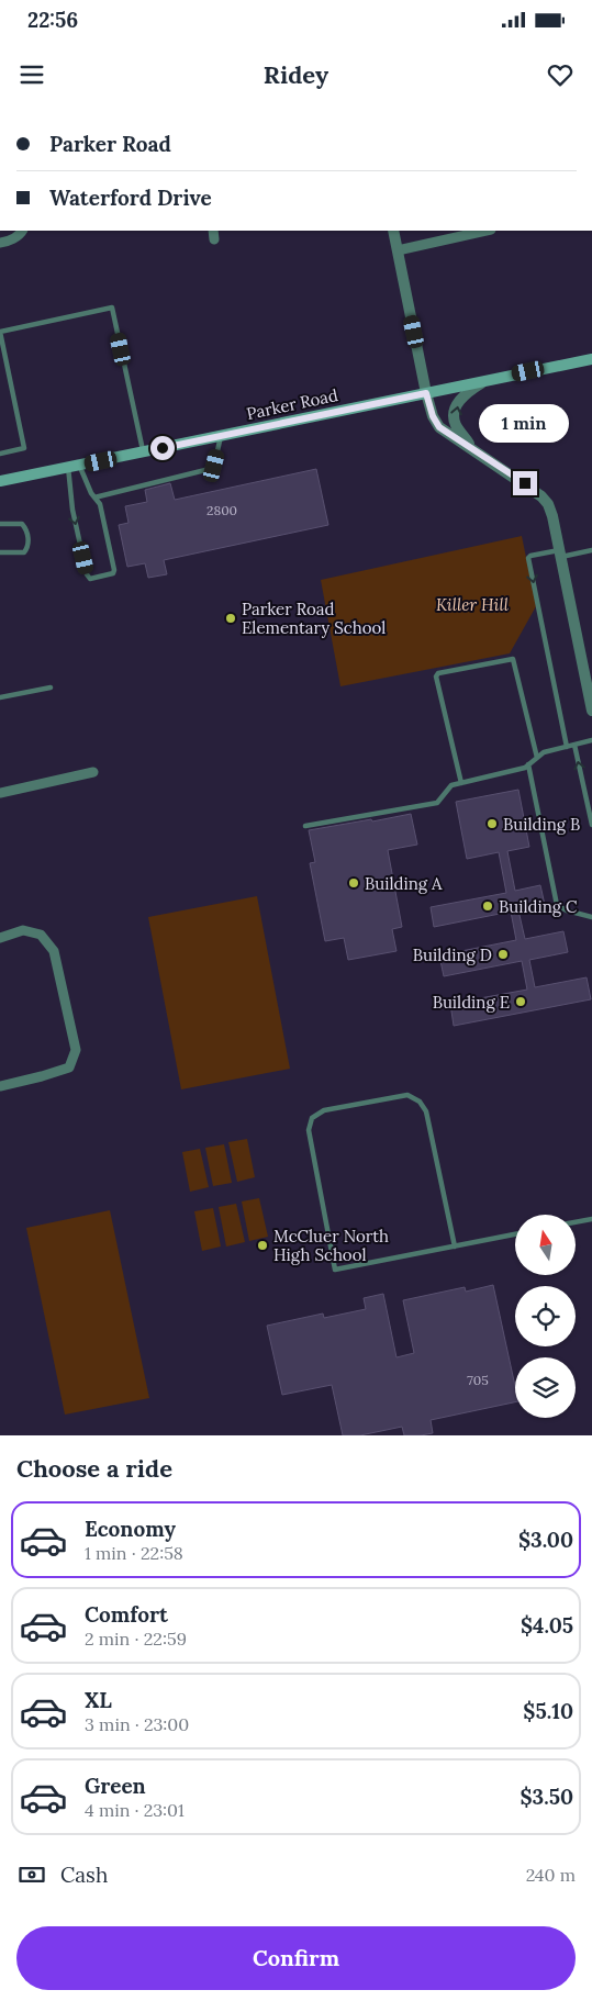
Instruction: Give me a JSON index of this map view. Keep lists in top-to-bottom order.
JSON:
{
  "streets": {
    "main road": ["Parker Road"]
  },
  "parks": ["Killer Hill"],
  "places": [
    "Parker Road Elementary School",
    "Building B",
    "Building A",
    "Building C",
    "Building D",
    "Building E",
    "McCluer North High School"
  ],
  "house_numbers": ["2800", "705"],
  "north": "top",
  "page": {
    "status": "22:56",
    "header": "Ridey",
    "banner": ["Parker Road", "Waterford Drive"],
    "bubble": "1 min",
    "heading": "Choose a ride",
    "list": [
      {
        "name": "Economy",
        "note": "1 min · 22:58",
        "value": "$3.00"
      },
      {
        "name": "Comfort",
        "note": "2 min · 22:59",
        "value": "$4.05"
      },
      {
        "name": "XL",
        "note": "3 min · 23:00",
        "value": "$5.10"
      },
      {
        "name": "Green",
        "note": "4 min · 23:01",
        "value": "$3.50"
      }
    ],
    "pay": ["Cash", "240 m"],
    "buttons": "Confirm"
  }
}
